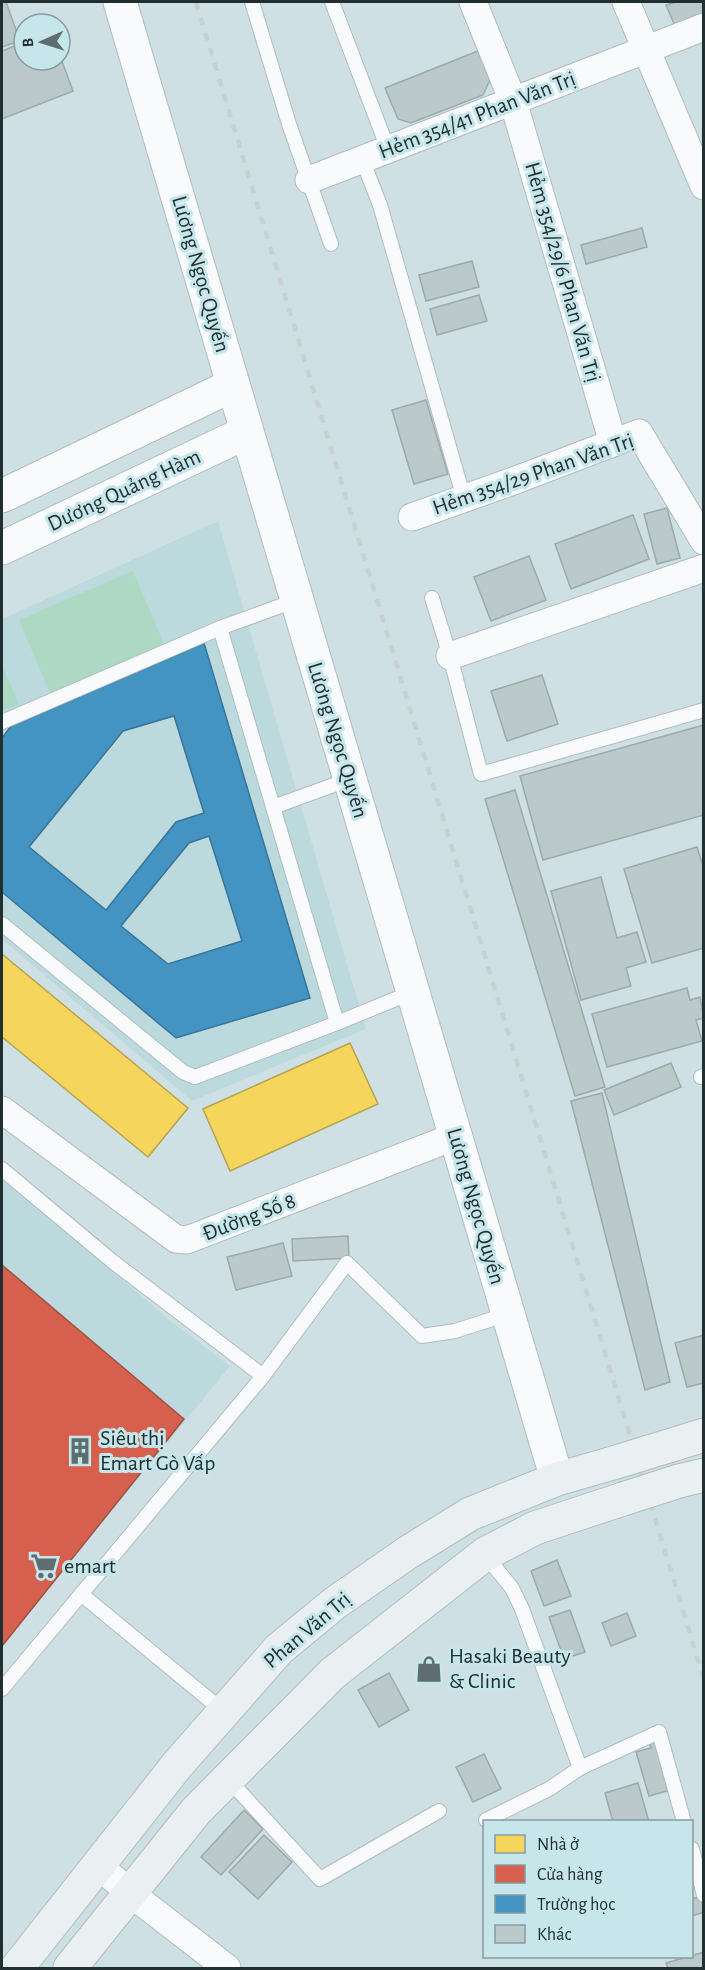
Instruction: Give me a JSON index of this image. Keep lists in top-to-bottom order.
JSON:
{
  "streets": {
    "main road": ["Phan Văn Trị"],
    "street": [
      "Hẻm 354/41 Phan Văn Trị",
      "Hẻm 354/29/6 Phan Văn Trị",
      "Lương Ngọc Quyến",
      "Hẻm 354/29 Phan Văn Trị",
      "Dương Quảng Hàm",
      "Đường Số 8"
    ]
  },
  "crossings": [
    ["Hẻm 354/41 Phan Văn Trị", "Hẻm 354/29/6 Phan Văn Trị"],
    ["Hẻm 354/29/6 Phan Văn Trị", "Hẻm 354/29 Phan Văn Trị"],
    ["Lương Ngọc Quyến", "Dương Quảng Hàm"],
    ["Lương Ngọc Quyến", "Đường Số 8"],
    ["Lương Ngọc Quyến", "Phan Văn Trị"]
  ],
  "places": {
    "building": ["Siêu thị Emart Gò Vấp"],
    "supermarket": ["emart"],
    "shop": ["Hasaki Beauty & Clinic"]
  },
  "legend": [
    "Nhà ở",
    "Cửa hàng",
    "Trường học",
    "Khác"
  ],
  "north": "left"
}
